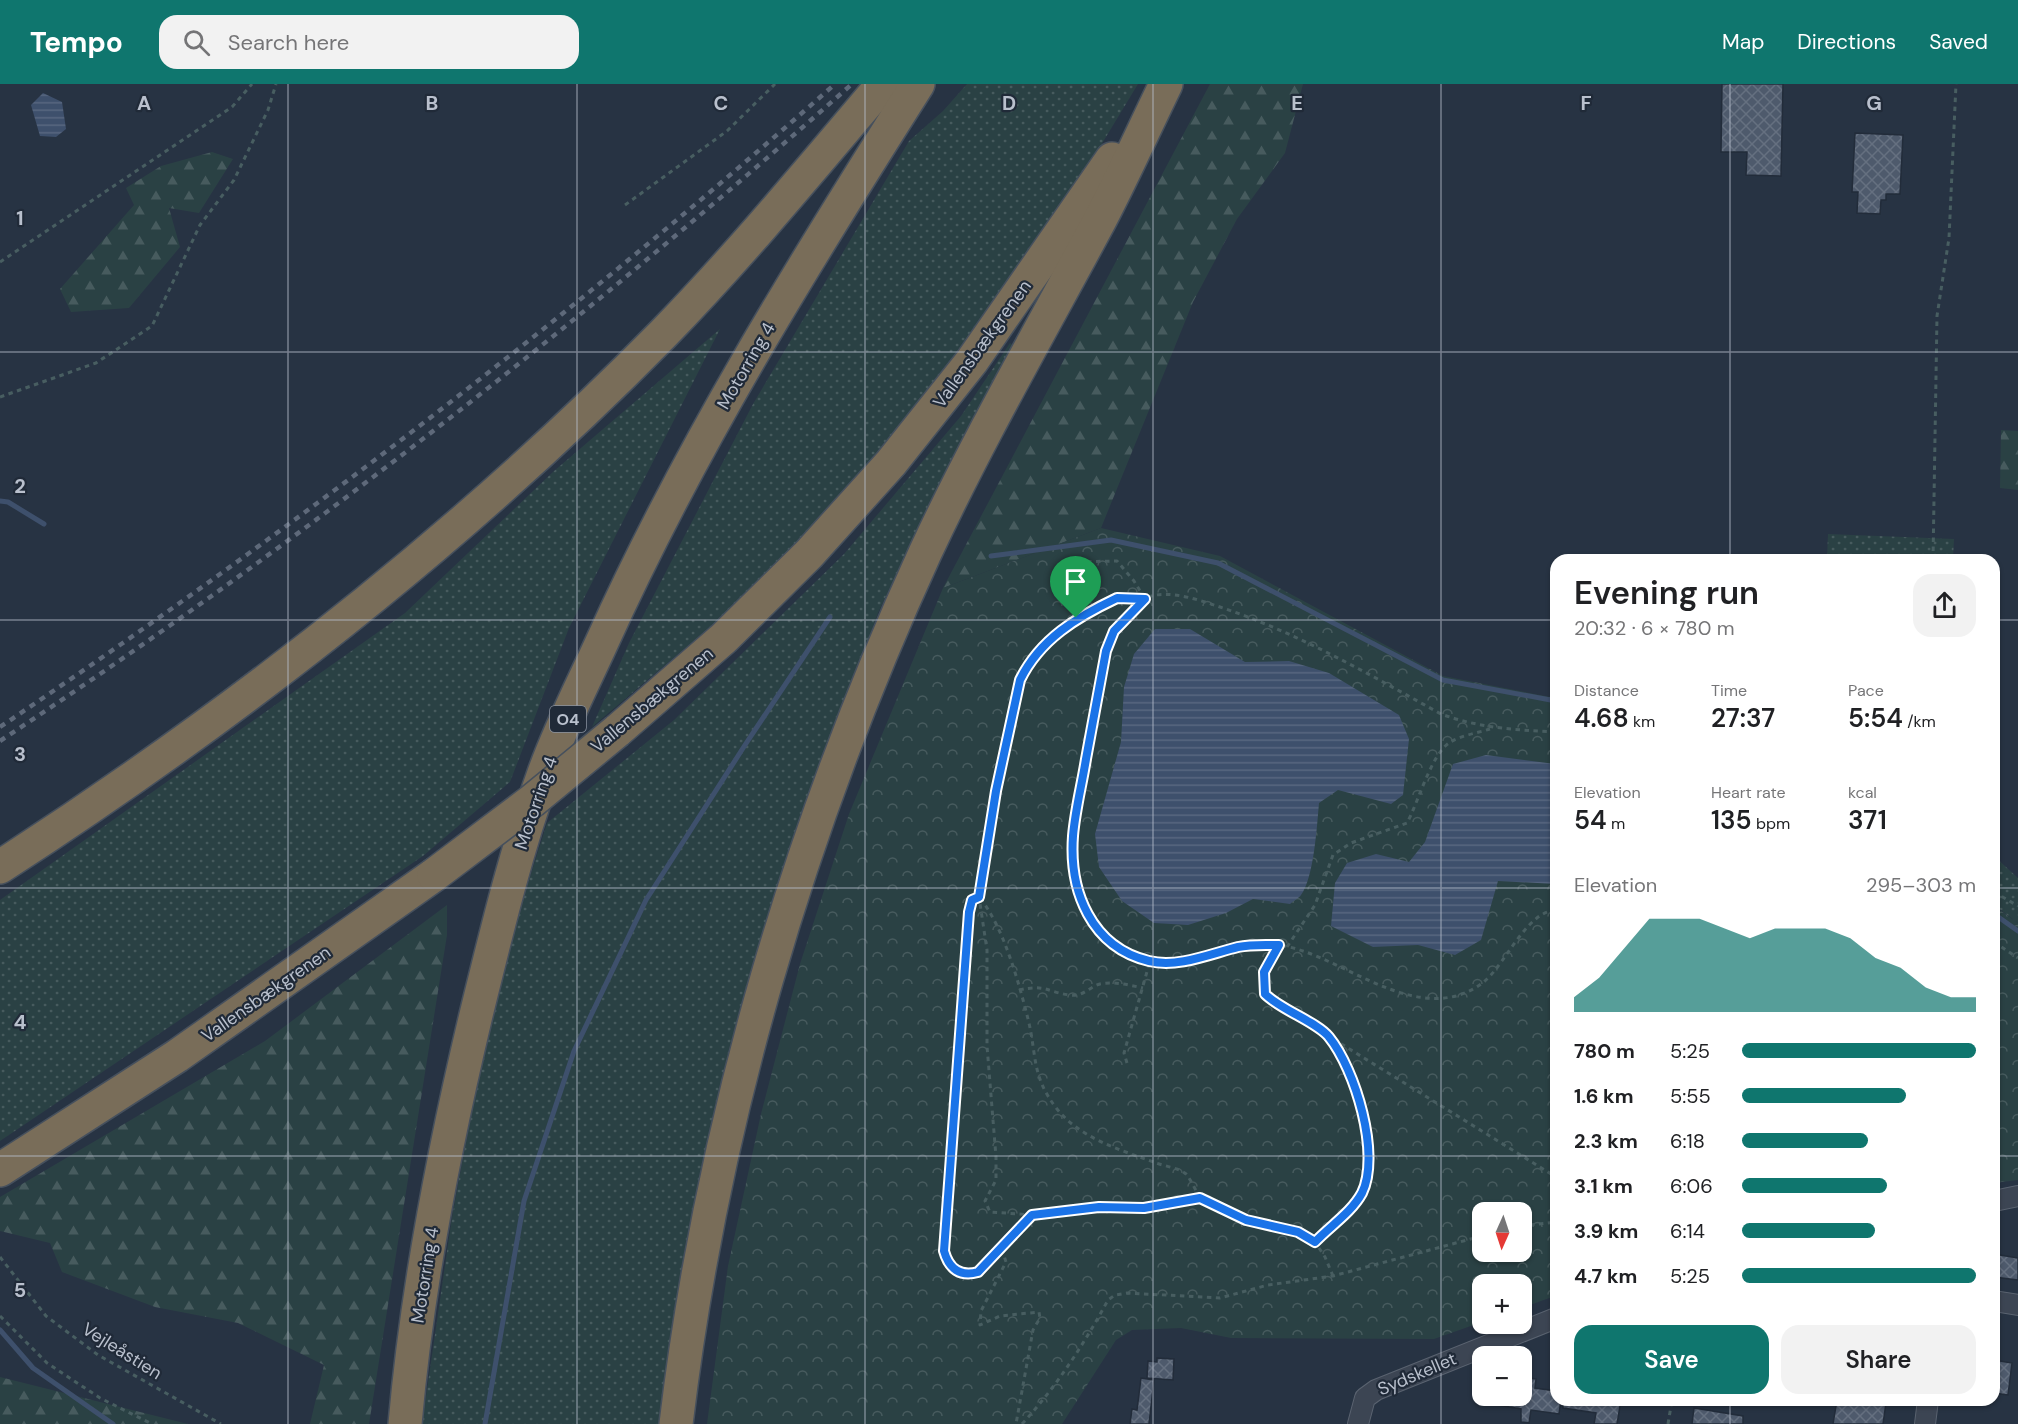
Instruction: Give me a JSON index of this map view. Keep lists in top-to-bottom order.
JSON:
{
  "streets": {
    "highway": ["Vallensbækgrenen", "Motorring 4", "O4"],
    "street": ["Sydskellet"],
    "path": ["Vejleåstien"]
  },
  "north": "bottom",
  "page": {
    "header": "Tempo",
    "search": "Search here",
    "nav": ["Map", "Directions", "Saved"],
    "heading": ["Evening run", "20:32 · 6 × 780 m"],
    "stats": [
      ["Distance", "4.68 km"],
      ["Time", "27:37"],
      ["Pace", "5:54 /km"],
      ["Elevation", "54 m"],
      ["Heart rate", "135 bpm"],
      ["kcal", "371"]
    ],
    "chart": ["Elevation", "295–303 m"],
    "list": [
      {
        "name": "780 m",
        "note": "5:25"
      },
      {
        "name": "1.6 km",
        "note": "5:55"
      },
      {
        "name": "2.3 km",
        "note": "6:18"
      },
      {
        "name": "3.1 km",
        "note": "6:06"
      },
      {
        "name": "3.9 km",
        "note": "6:14"
      },
      {
        "name": "4.7 km",
        "note": "5:25"
      }
    ],
    "map_buttons": ["+", "−"],
    "buttons": ["Save", "Share"]
  },
  "grid": {
    "columns": [
      "A",
      "B",
      "C",
      "D",
      "E",
      "F",
      "G"
    ],
    "rows": [
      "1",
      "2",
      "3",
      "4",
      "5"
    ]
  }
}
